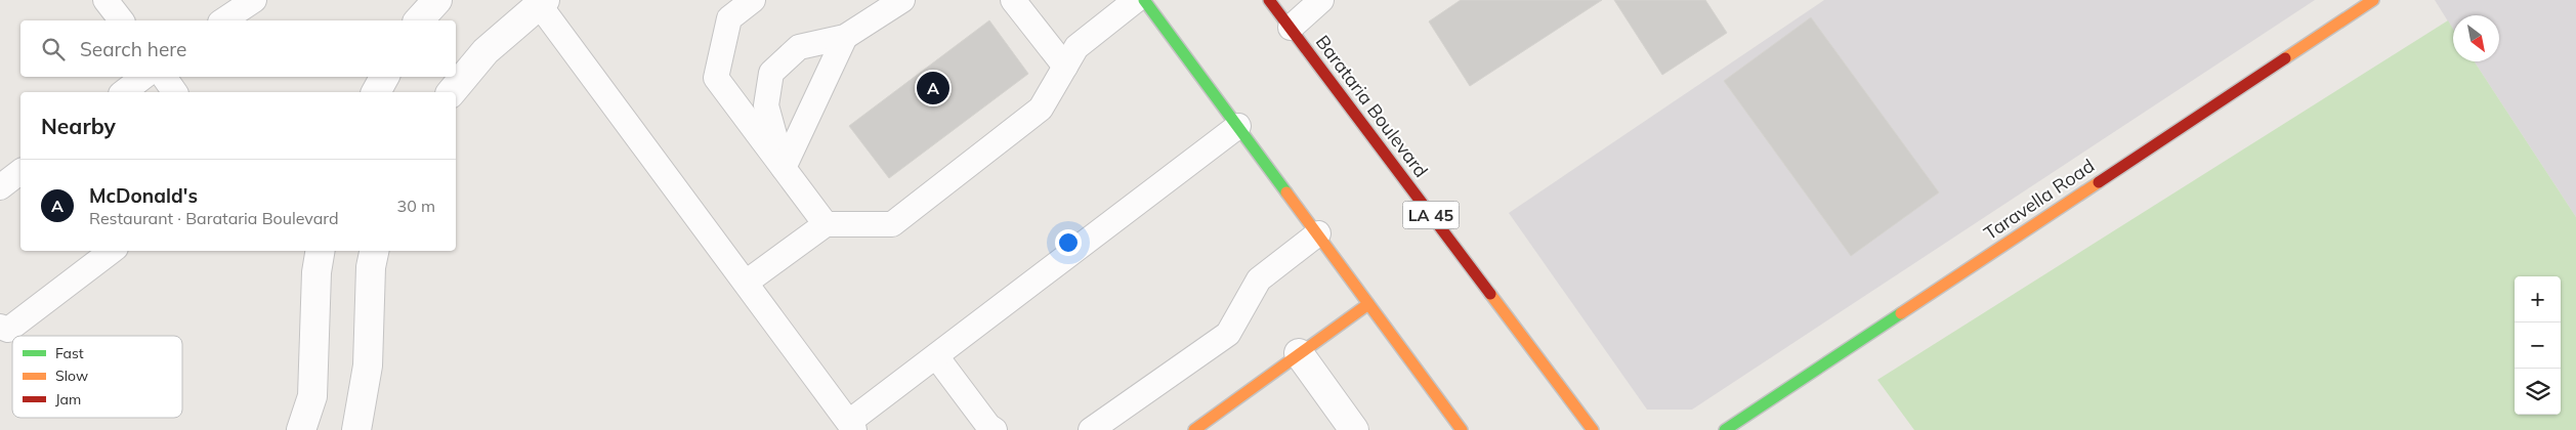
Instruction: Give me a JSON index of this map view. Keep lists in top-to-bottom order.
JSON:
{
  "streets": {
    "main road": ["Barataria Boulevard", "Taravella Road", "LA 45"]
  },
  "legend": ["Fast", "Slow", "Jam"],
  "north": "bottom right",
  "page": {
    "search": "Search here",
    "pins": "A",
    "heading": "Nearby",
    "list": [
      {
        "mark": "A",
        "name": "McDonald's",
        "note": "Restaurant · Barataria Boulevard",
        "value": "30 m"
      }
    ],
    "map_buttons": ["+", "−"]
  }
}
